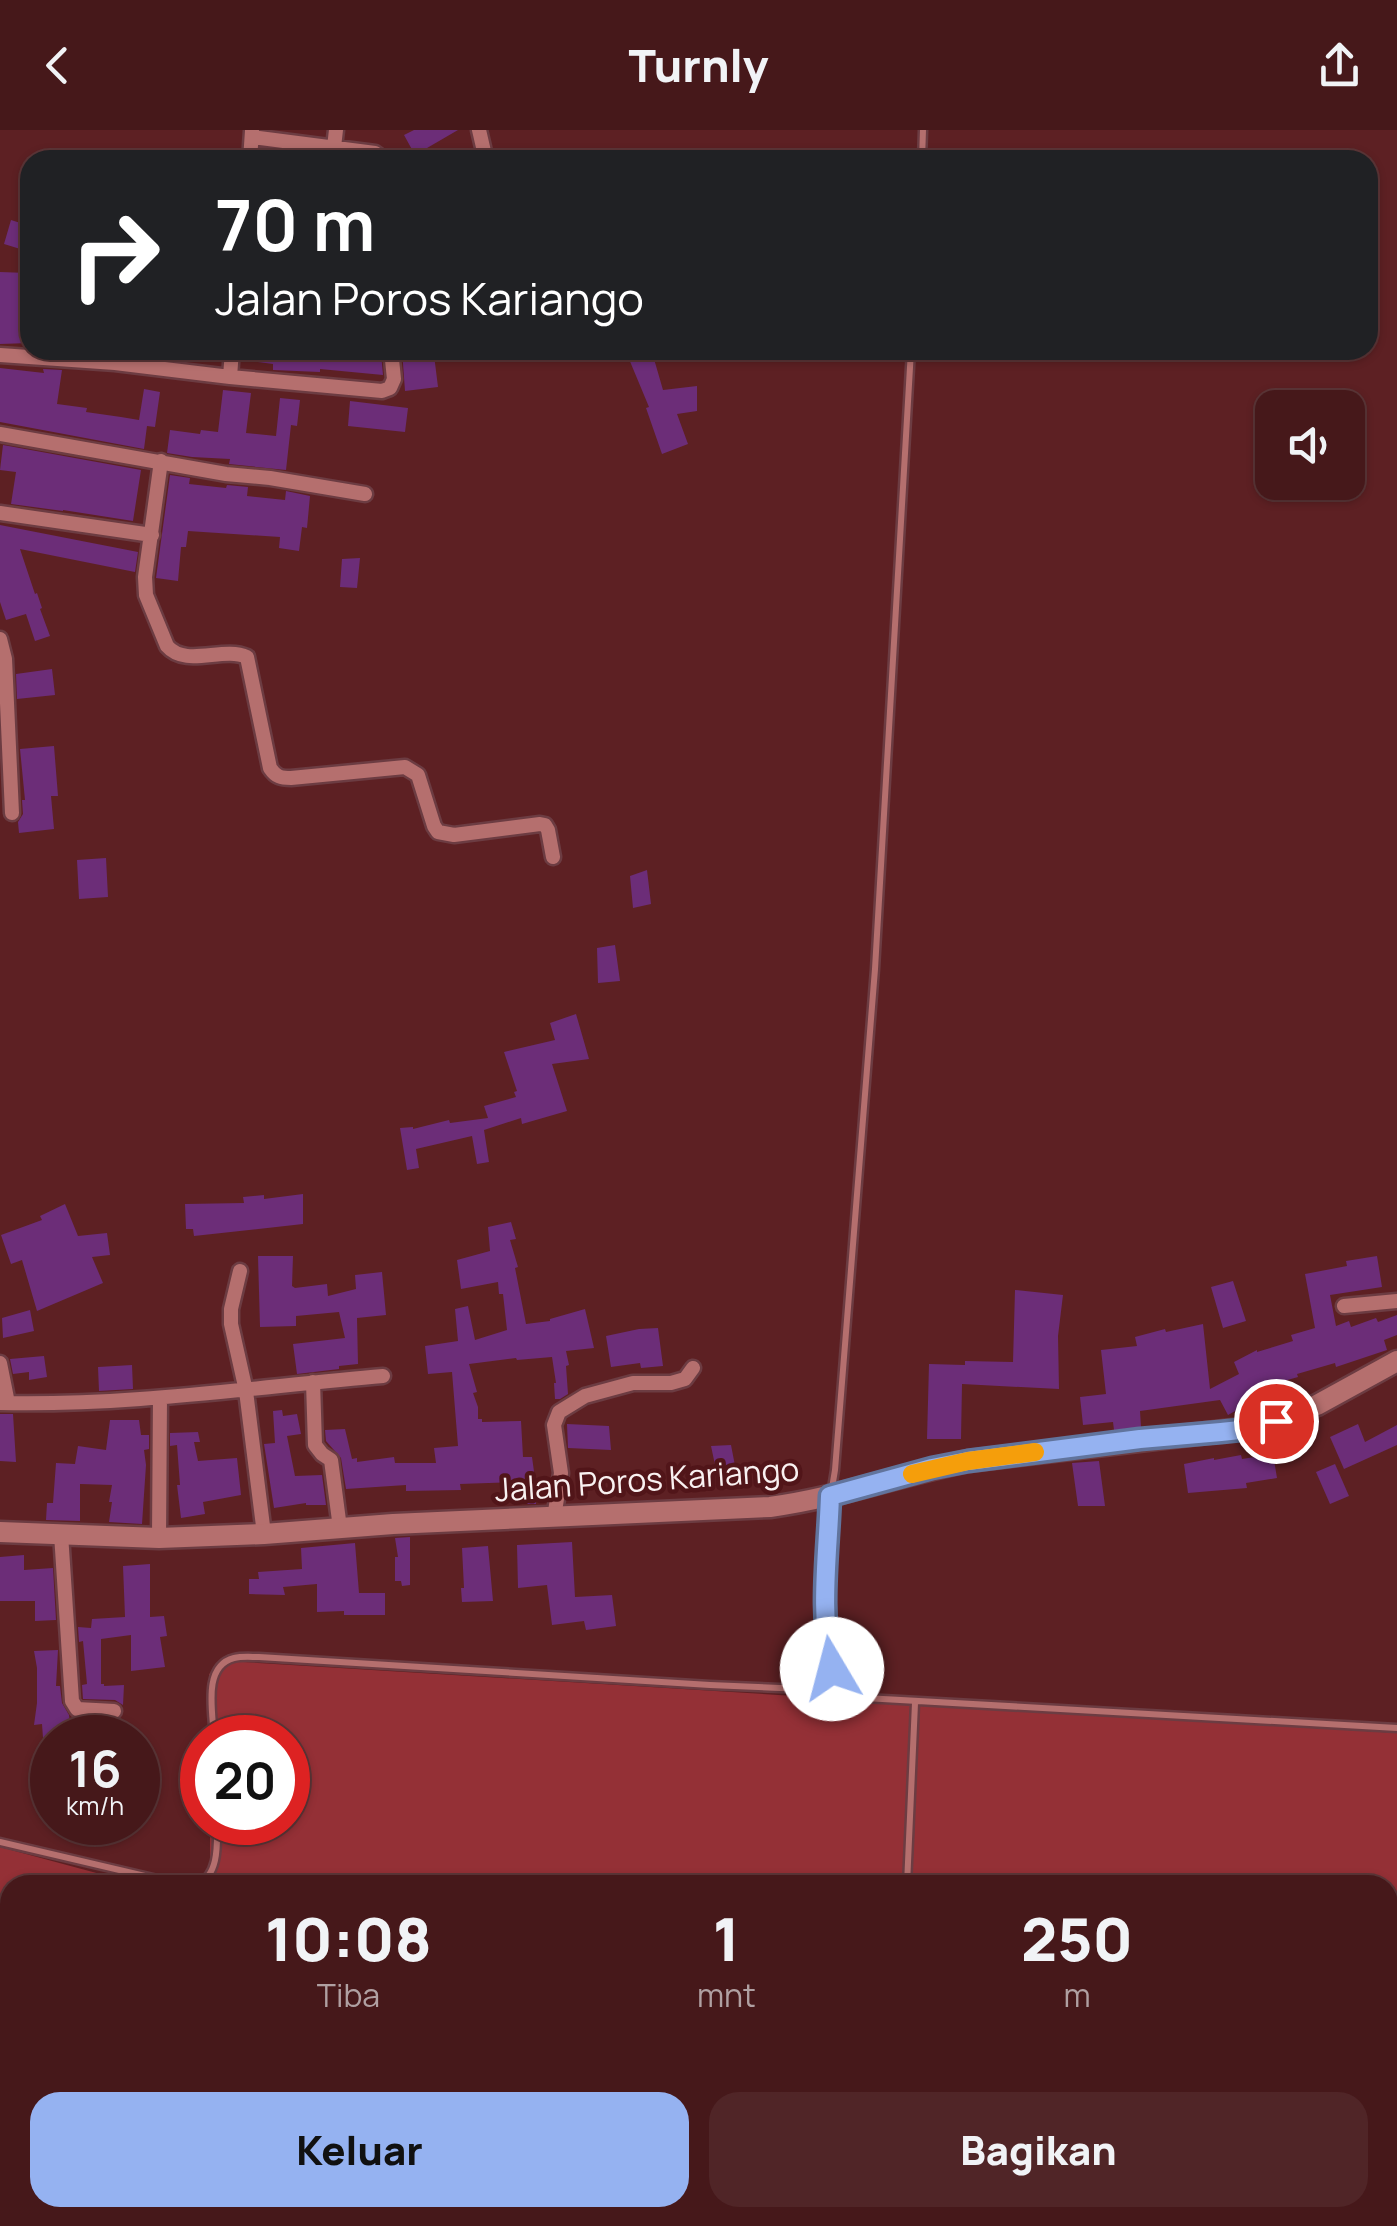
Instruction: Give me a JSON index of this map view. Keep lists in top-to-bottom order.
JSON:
{
  "streets": {
    "main road": ["Jalan Poros Kariango"]
  },
  "page": {
    "header": "Turnly",
    "turn": ["70 m", "Jalan Poros Kariango"],
    "speed": "16 km/h",
    "limit": "20",
    "eta": [
      "10:08",
      "Tiba",
      "1",
      "mnt",
      "250",
      "m"
    ],
    "buttons": ["Keluar", "Bagikan"]
  }
}
